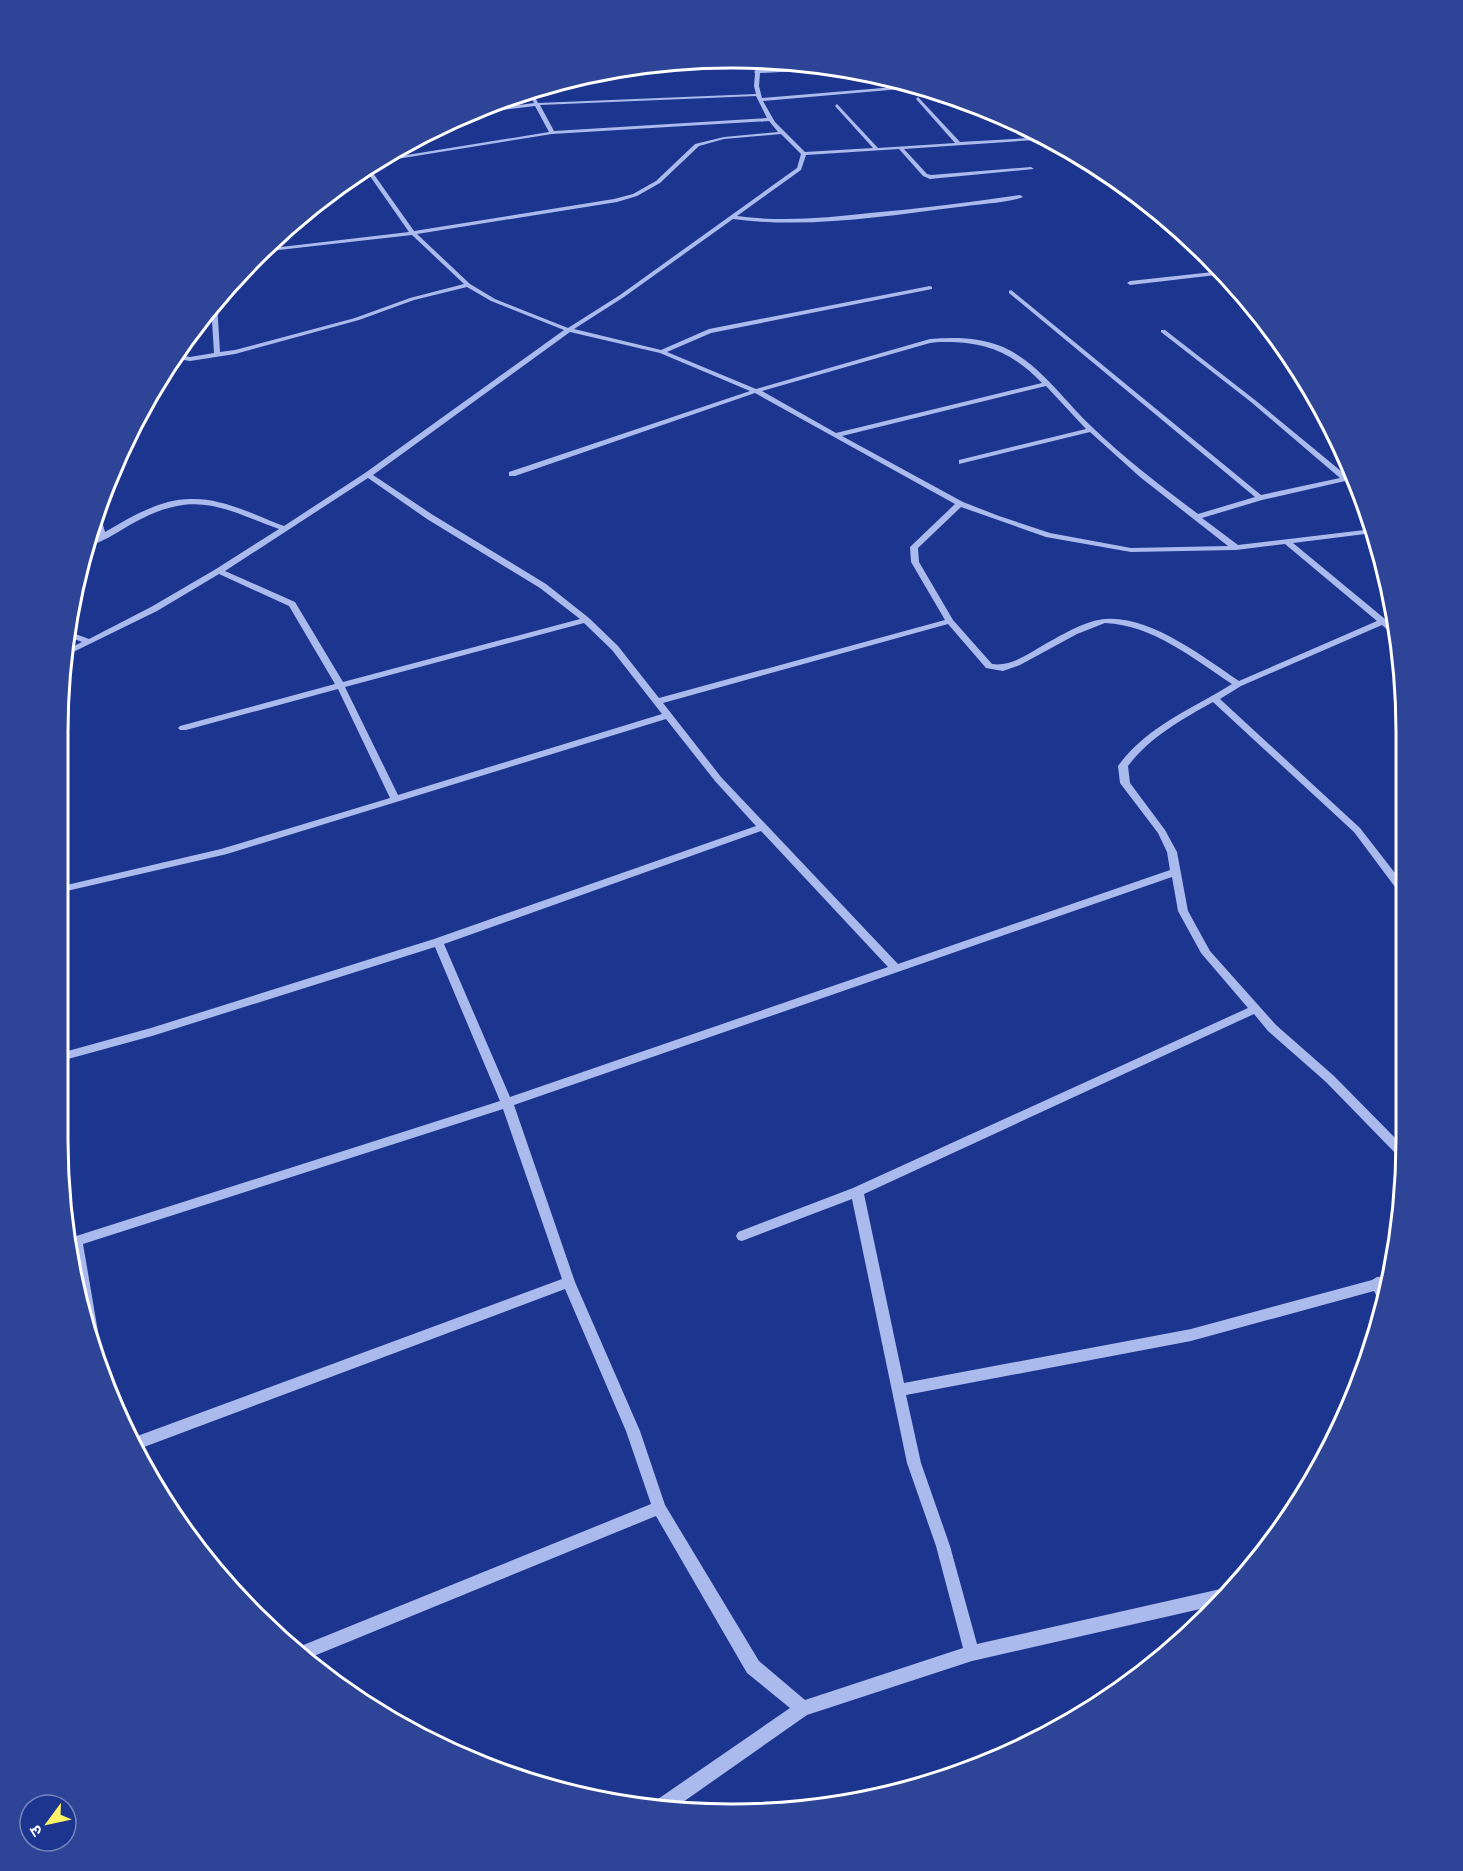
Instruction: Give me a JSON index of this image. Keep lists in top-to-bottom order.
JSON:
{
  "north": "bottom left"
}
